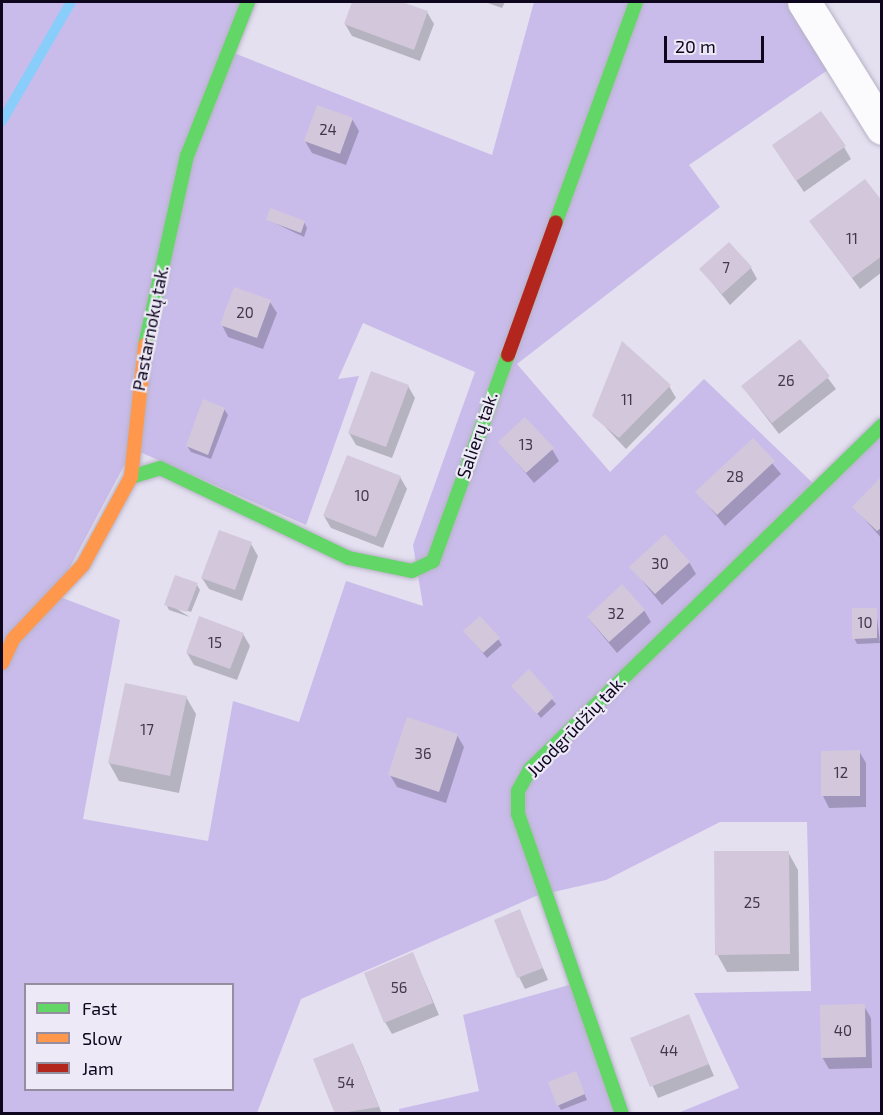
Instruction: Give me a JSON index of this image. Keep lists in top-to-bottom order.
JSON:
{
  "streets": {
    "street": ["Pastarnokų tak.", "Salierų tak.", "Juodgrūdžių tak."]
  },
  "crossings": [
    ["Pastarnokų tak.", "Salierų tak."]
  ],
  "house_numbers": [
    "24",
    "11",
    "7",
    "20",
    "26",
    "11",
    "13",
    "28",
    "10",
    "30",
    "32",
    "10",
    "15",
    "17",
    "36",
    "12",
    "25",
    "56",
    "40",
    "44",
    "54"
  ],
  "legend": ["Fast", "Slow", "Jam"],
  "scale_bar": "20 m"
}
